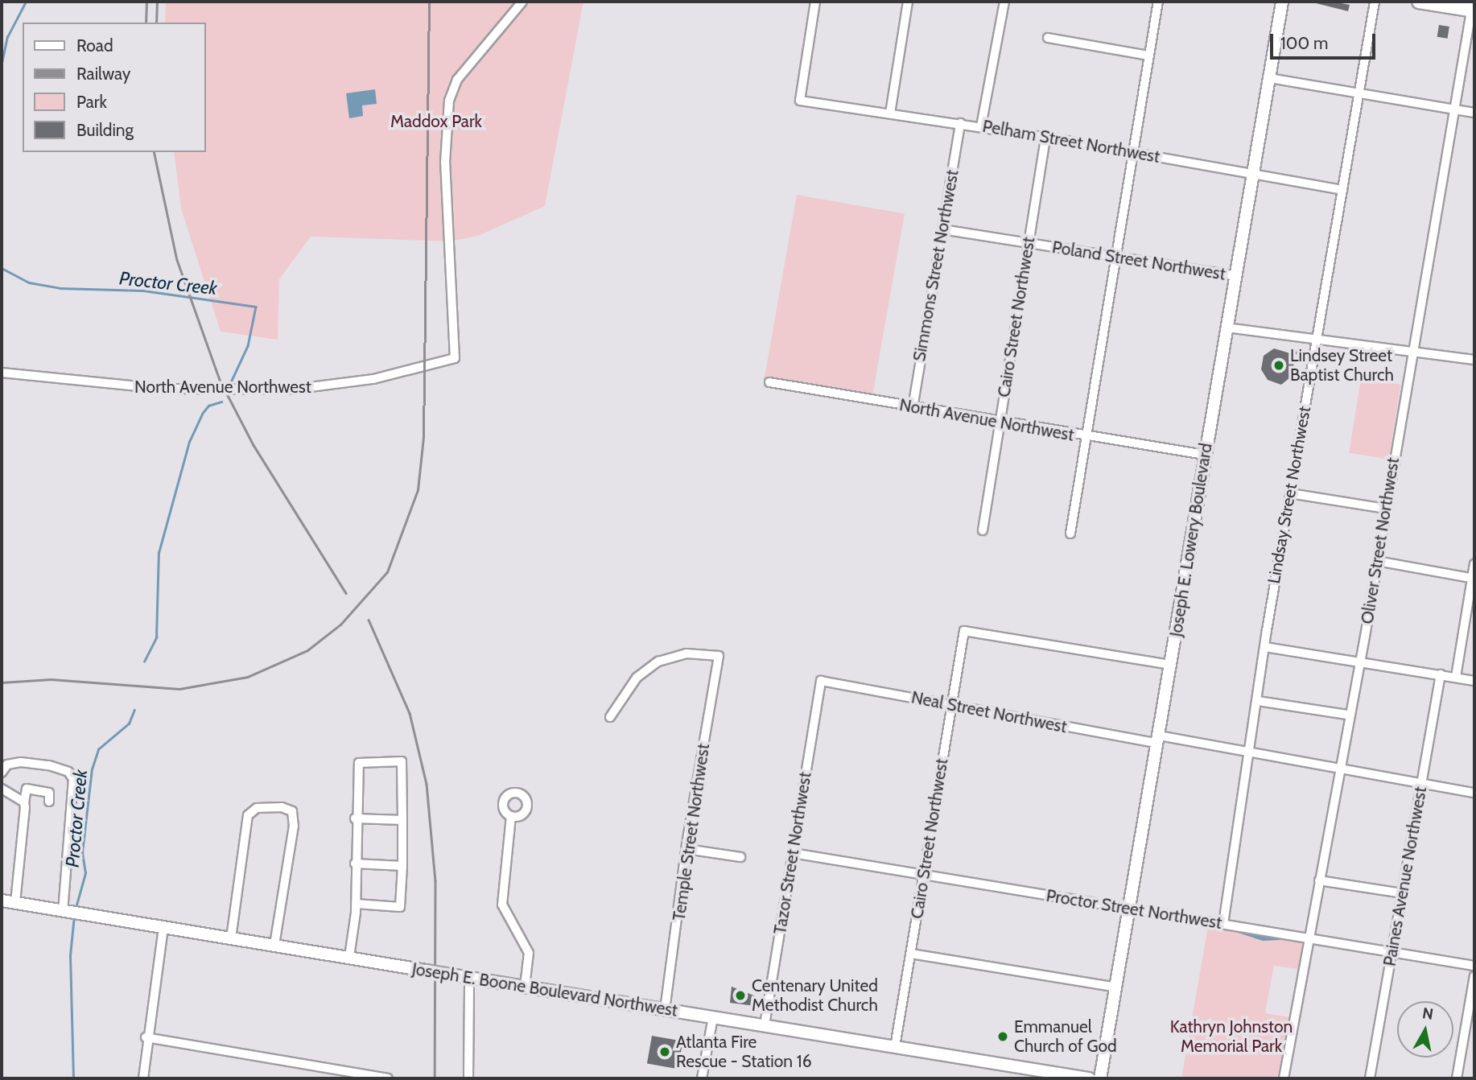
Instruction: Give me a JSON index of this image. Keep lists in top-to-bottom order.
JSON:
{
  "streets": {
    "main road": ["Joseph E. Lowery Boulevard", "Joseph E. Boone Boulevard Northwest"],
    "street": [
      "Pelham Street Northwest",
      "Poland Street Northwest",
      "Simmons Street Northwest",
      "Cairo Street Northwest",
      "North Avenue Northwest",
      "Lindsay Street Northwest",
      "Oliver Street Northwest",
      "Neal Street Northwest",
      "Temple Street Northwest",
      "Tazor Street Northwest",
      "Paines Avenue Northwest",
      "Proctor Street Northwest"
    ]
  },
  "crossings": [
    ["Pelham Street Northwest", "Simmons Street Northwest"],
    ["Pelham Street Northwest", "Cairo Street Northwest"],
    ["Pelham Street Northwest", "Lindsay Street Northwest"],
    ["Pelham Street Northwest", "Joseph E. Lowery Boulevard"],
    ["Poland Street Northwest", "Simmons Street Northwest"],
    ["Poland Street Northwest", "Cairo Street Northwest"],
    ["Poland Street Northwest", "Joseph E. Lowery Boulevard"],
    ["Simmons Street Northwest", "North Avenue Northwest"],
    ["Cairo Street Northwest", "North Avenue Northwest"],
    ["Cairo Street Northwest", "Joseph E. Lowery Boulevard"],
    ["Cairo Street Northwest", "Neal Street Northwest"],
    ["Cairo Street Northwest", "Proctor Street Northwest"],
    ["Cairo Street Northwest", "Joseph E. Boone Boulevard Northwest"],
    ["North Avenue Northwest", "Joseph E. Lowery Boulevard"],
    ["Lindsay Street Northwest", "Neal Street Northwest"],
    ["Lindsay Street Northwest", "Proctor Street Northwest"],
    ["Joseph E. Lowery Boulevard", "Neal Street Northwest"],
    ["Joseph E. Lowery Boulevard", "Proctor Street Northwest"],
    ["Oliver Street Northwest", "Neal Street Northwest"],
    ["Oliver Street Northwest", "Proctor Street Northwest"],
    ["Neal Street Northwest", "Tazor Street Northwest"],
    ["Neal Street Northwest", "Paines Avenue Northwest"],
    ["Temple Street Northwest", "Joseph E. Boone Boulevard Northwest"],
    ["Tazor Street Northwest", "Proctor Street Northwest"],
    ["Tazor Street Northwest", "Joseph E. Boone Boulevard Northwest"],
    ["Paines Avenue Northwest", "Proctor Street Northwest"]
  ],
  "water": ["Proctor Creek"],
  "parks": ["Maddox Park", "Kathryn Johnston Memorial Park"],
  "places": [
    "Lindsey Street Baptist Church",
    "Centenary United Methodist Church",
    "Emmanuel Church of God",
    "Atlanta Fire Rescue - Station 16"
  ],
  "legend": [
    "Road",
    "Railway",
    "Park",
    "Building"
  ],
  "scale_bar": "100 m",
  "north": "top"
}
